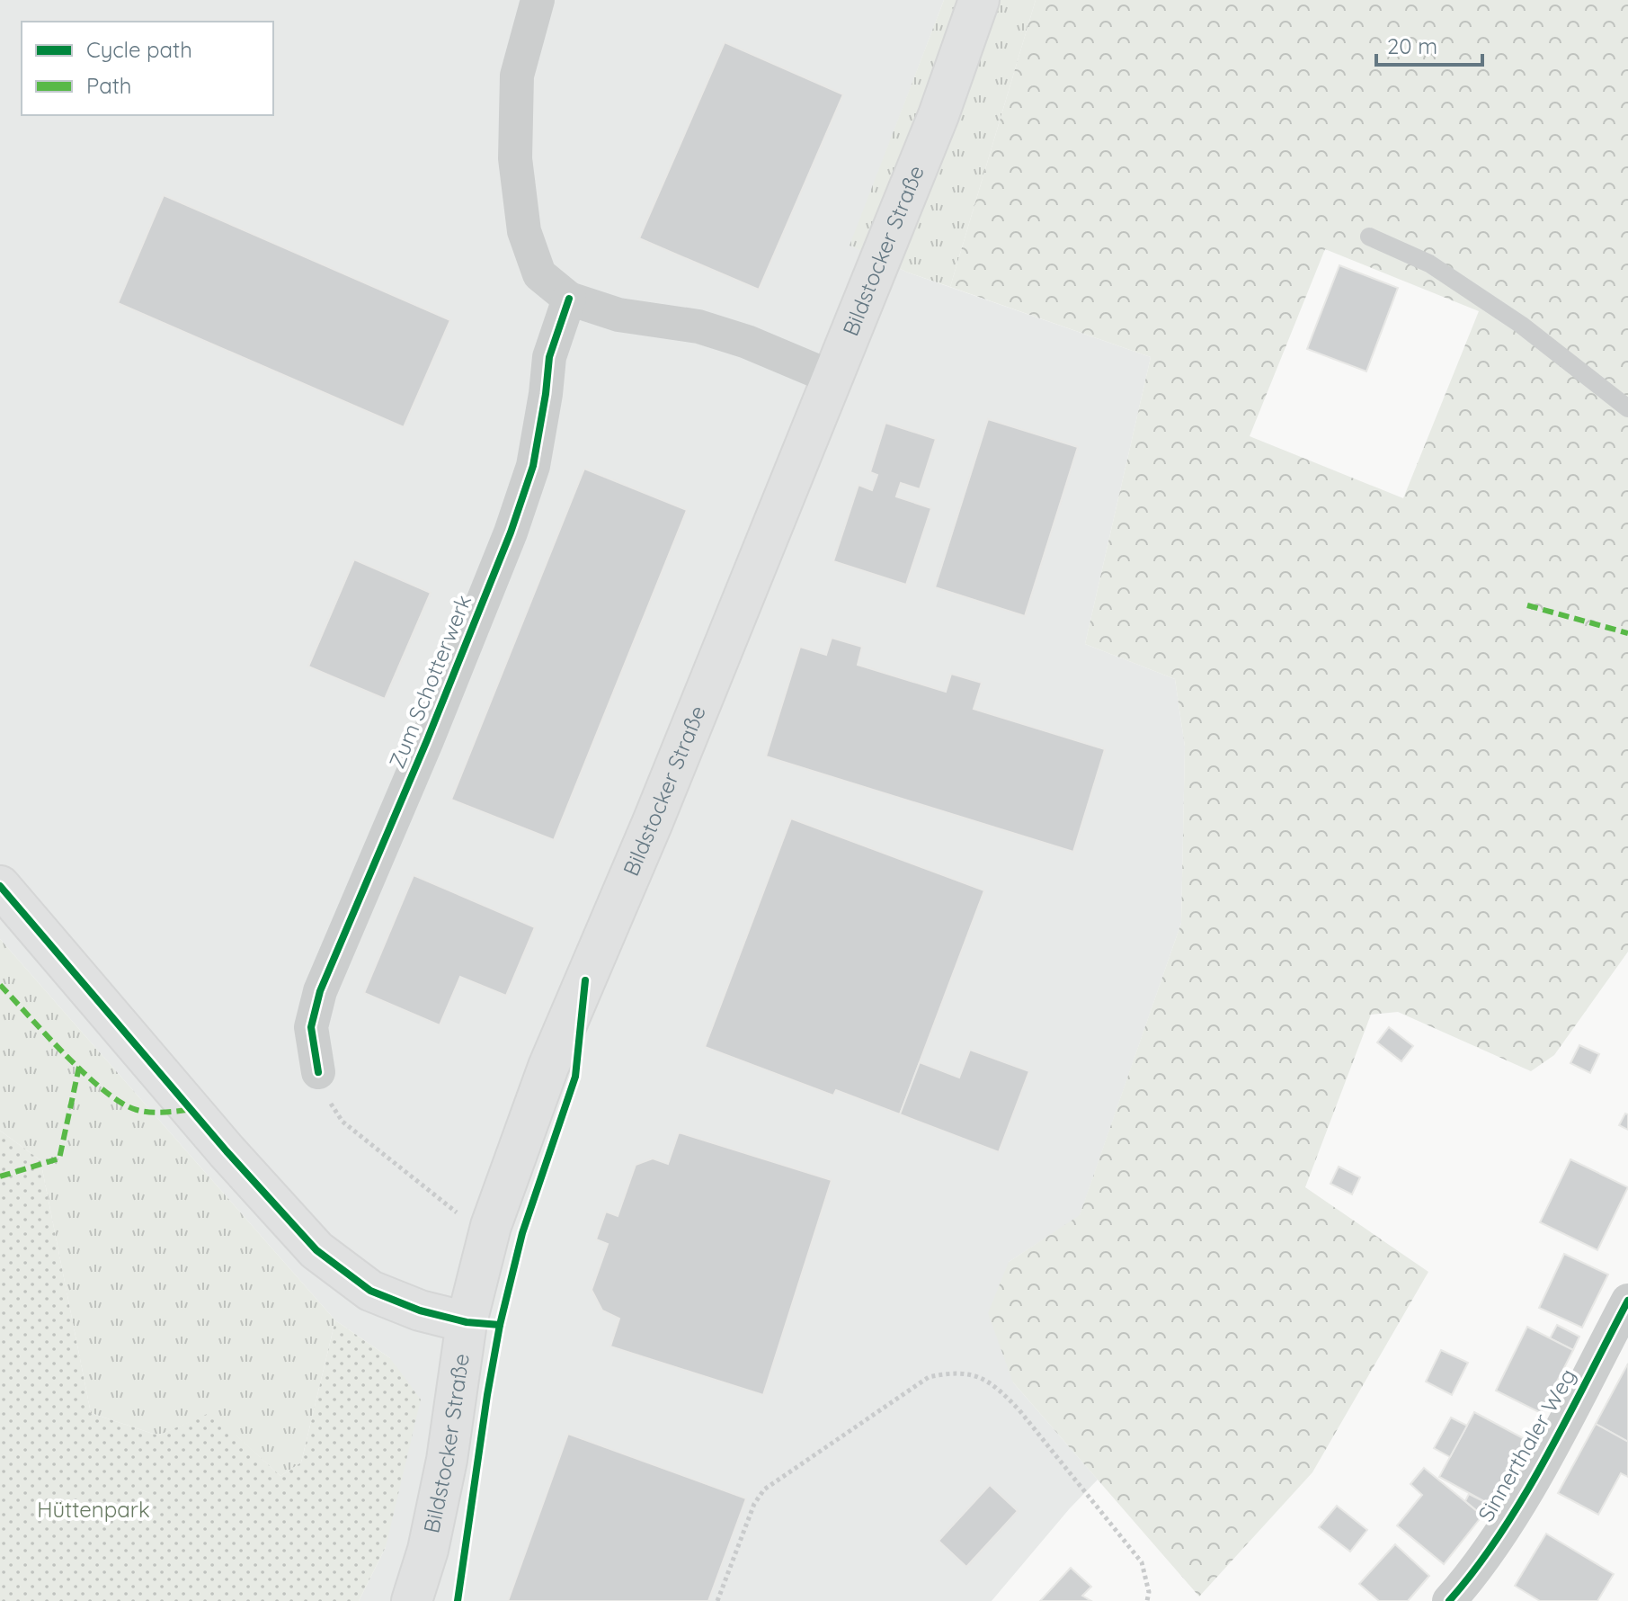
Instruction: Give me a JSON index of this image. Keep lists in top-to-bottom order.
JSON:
{
  "streets": {
    "main road": ["Bildstocker Straße"],
    "street": ["Zum Schotterwerk", "Sinnerthaler Weg"]
  },
  "parks": ["Hüttenpark"],
  "legend": ["Cycle path", "Path"],
  "scale_bar": "20 m"
}
